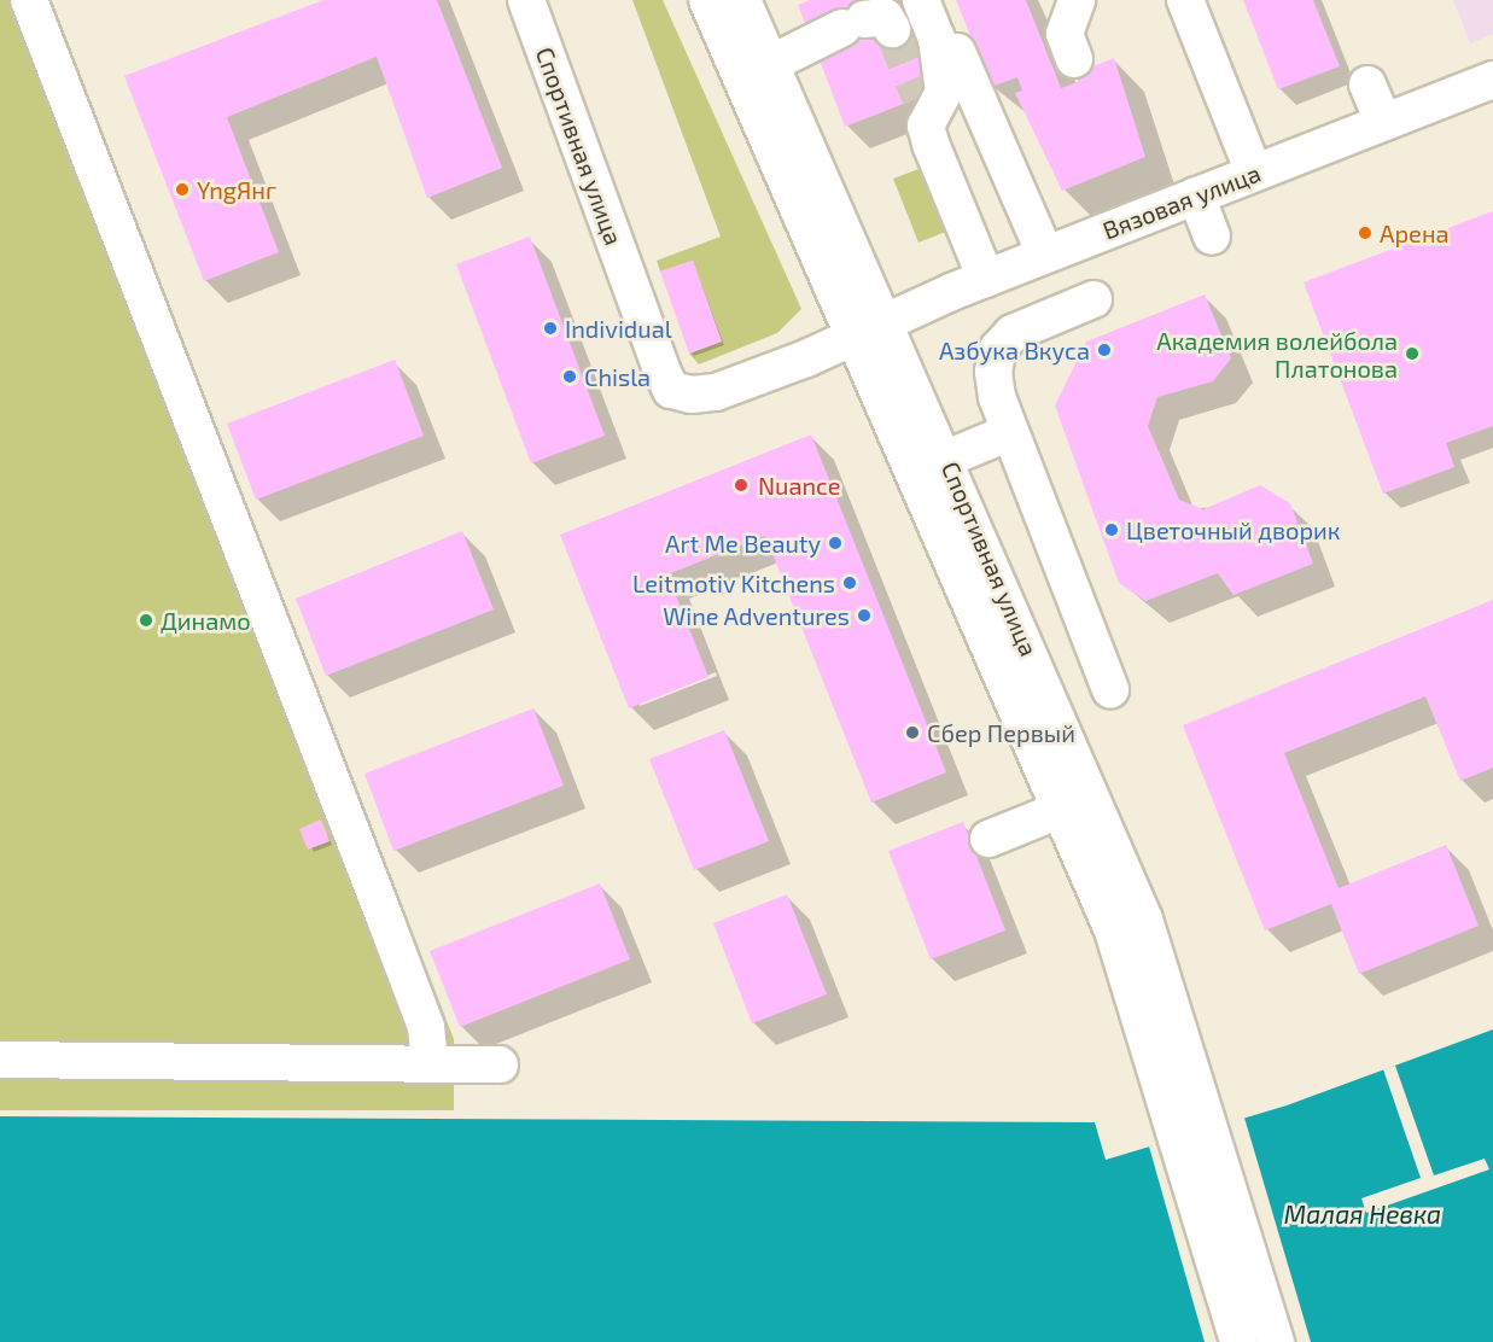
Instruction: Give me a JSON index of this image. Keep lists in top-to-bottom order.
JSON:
{
  "streets": {
    "street": ["Спортивная улица", "Вязовая улица"]
  },
  "crossings": [
    ["Спортивная улица", "Вязовая улица"]
  ],
  "water": ["Малая Невка"],
  "places": [
    "YngЯнг",
    "Арена",
    "Individual",
    "Азбука Вкуса",
    "Академия волейбола Платонова",
    "Chisla",
    "Nuance",
    "Цветочный дворик",
    "Art Me Beauty",
    "Leitmotiv Kitchens",
    "Wine Adventures",
    "Динамо",
    "Сбер Первый"
  ]
}
